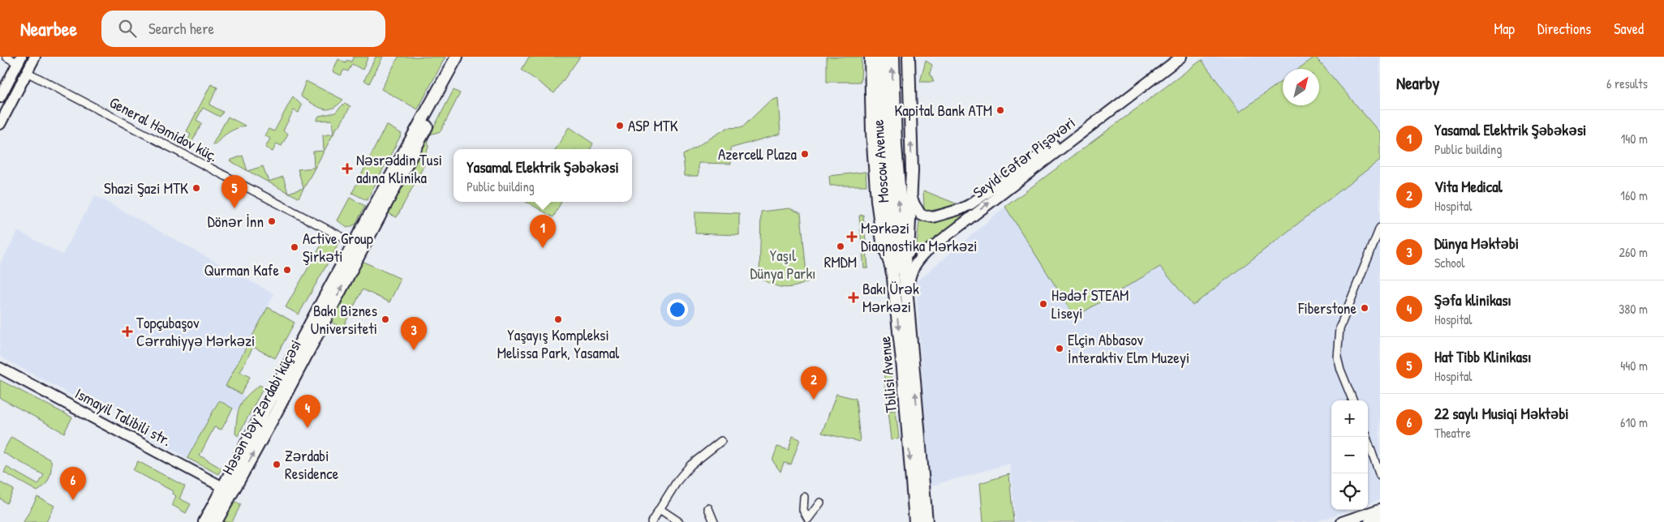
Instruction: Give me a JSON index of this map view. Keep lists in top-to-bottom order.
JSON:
{
  "streets": {
    "highway": ["Moscow Avenue"],
    "main road": ["Tbilisi Avenue", "Həsən bəy Zərdabi küçəsi"],
    "street": ["General Həmidov küç.", "Seyid Cəfər Pişəvəri", "Ismayil Talibili str."]
  },
  "crossings": [
    ["General Həmidov küç.", "Həsən bəy Zərdabi küçəsi"],
    ["Seyid Cəfər Pişəvəri", "Moscow Avenue"],
    ["Seyid Cəfər Pişəvəri", "Tbilisi Avenue"],
    ["Moscow Avenue", "Tbilisi Avenue"],
    ["Həsən bəy Zərdabi küçəsi", "Ismayil Talibili str."]
  ],
  "parks": ["Yaşıl Dünya Parkı"],
  "places": {
    "other": [
      "Kapital Bank ATM",
      "ASP MTK",
      "Azercell Plaza",
      "Shazi Şazi MTK",
      "Dönər İnn",
      "RMDM",
      "Active Group Şirkəti",
      "Qurman Kafe",
      "Hədəf STEAM Liseyi",
      "Fiberstone",
      "Bakı Biznes Universiteti",
      "Yaşayış Kompleksi Melissa Park, Yasamal",
      "Elçin Abbasov İnteraktiv Elm Muzeyi",
      "Zərdabi Residence"
    ],
    "health": [
      "Nəsrəddin Tusi adına Klinika",
      "Mərkəzi Diaqnostika Mərkəzi",
      "Bakı Ürək Mərkəzi",
      "Topçubaşov Cərrahiyyə Mərkəzi"
    ]
  },
  "north": "top right",
  "page": {
    "header": "Nearbee",
    "search": "Search here",
    "nav": ["Map", "Directions", "Saved"],
    "heading": ["Nearby", "6 results"],
    "list": [
      {
        "mark": "1",
        "name": "Yasamal Elektrik Şəbəkəsi",
        "note": "Public building",
        "value": "140 m"
      },
      {
        "mark": "2",
        "name": "Vita Medical",
        "note": "Hospital",
        "value": "160 m"
      },
      {
        "mark": "3",
        "name": "Dünya Məktəbi",
        "note": "School",
        "value": "260 m"
      },
      {
        "mark": "4",
        "name": "Şəfa klinikası",
        "note": "Hospital",
        "value": "380 m"
      },
      {
        "mark": "5",
        "name": "Hat Tibb Klinikası",
        "note": "Hospital",
        "value": "440 m"
      },
      {
        "mark": "6",
        "name": "22 saylı Musiqi Məktəbi",
        "note": "Theatre",
        "value": "610 m"
      }
    ],
    "popup": ["Yasamal Elektrik Şəbəkəsi", "Public building"],
    "pins": [
      "5",
      "1",
      "3",
      "2",
      "4",
      "6"
    ],
    "map_buttons": ["+", "−"]
  }
}
